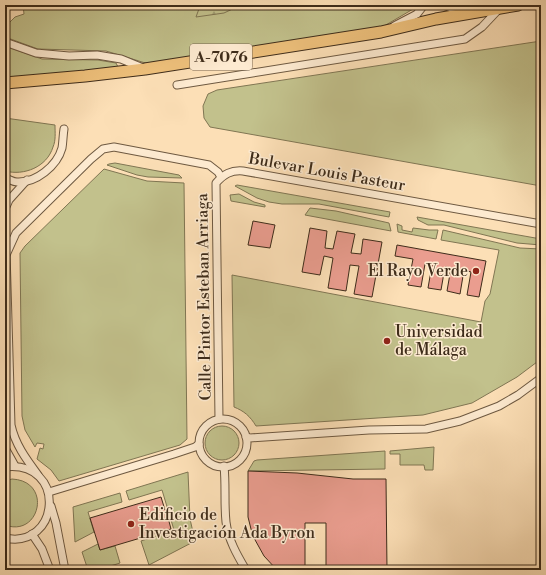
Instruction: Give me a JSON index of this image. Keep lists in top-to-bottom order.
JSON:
{
  "streets": {
    "main road": ["A-7076"],
    "street": ["Bulevar Louis Pasteur", "Calle Pintor Esteban Arriaga"]
  },
  "crossings": [
    ["Bulevar Louis Pasteur", "Calle Pintor Esteban Arriaga"]
  ],
  "places": ["El Rayo Verde", "Universidad de Málaga", "Edificio de Investigación Ada Byron"]
}
